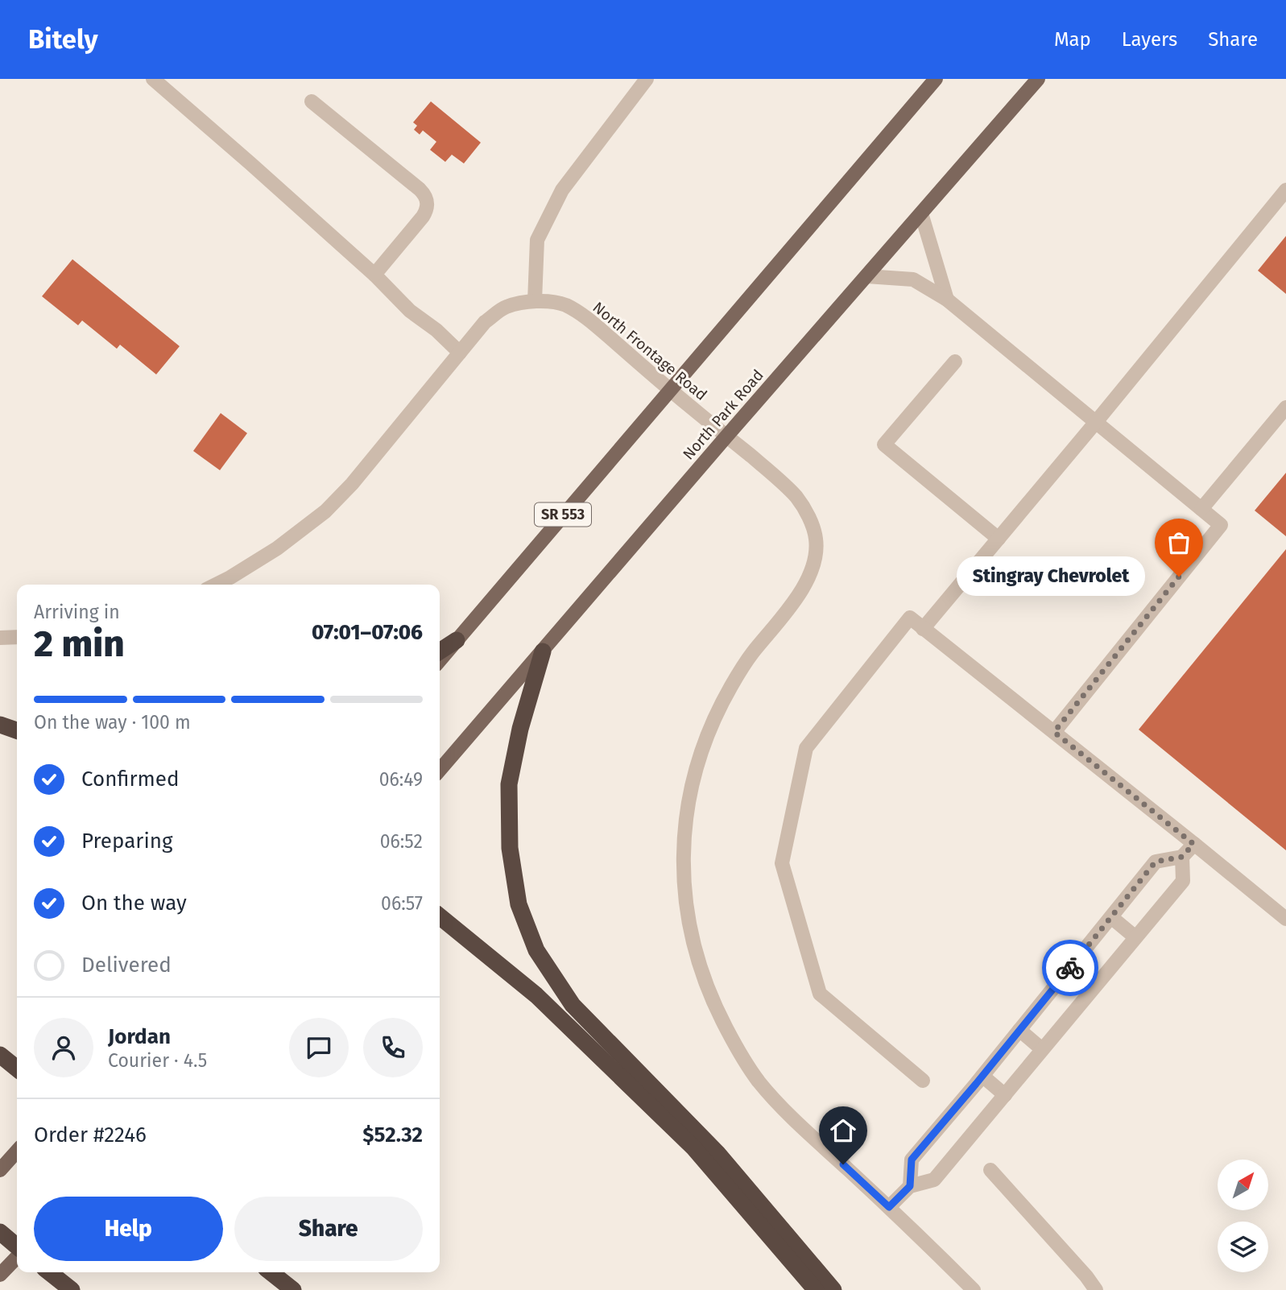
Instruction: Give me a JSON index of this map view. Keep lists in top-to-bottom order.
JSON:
{
  "streets": {
    "main road": ["North Park Road", "SR 553"],
    "street": ["North Frontage Road"]
  },
  "crossings": [
    ["North Frontage Road", "North Park Road"],
    ["North Frontage Road", "SR 553"]
  ],
  "places": ["Stingray Chevrolet"],
  "north": "top right",
  "page": {
    "header": "Bitely",
    "nav": ["Map", "Layers", "Share"],
    "bubble": "Stingray Chevrolet",
    "heading": ["2 min", "Arriving in", "07:01–07:06"],
    "panel": [
      "Jordan",
      "Courier · 4.5",
      "Order #2246",
      "$52.32"
    ],
    "bar": "On the way · 100 m",
    "list": [
      ["Confirmed", "06:49"],
      ["Preparing", "06:52"],
      ["On the way", "06:57"],
      "Delivered"
    ],
    "buttons": ["Help", "Share"]
  }
}
